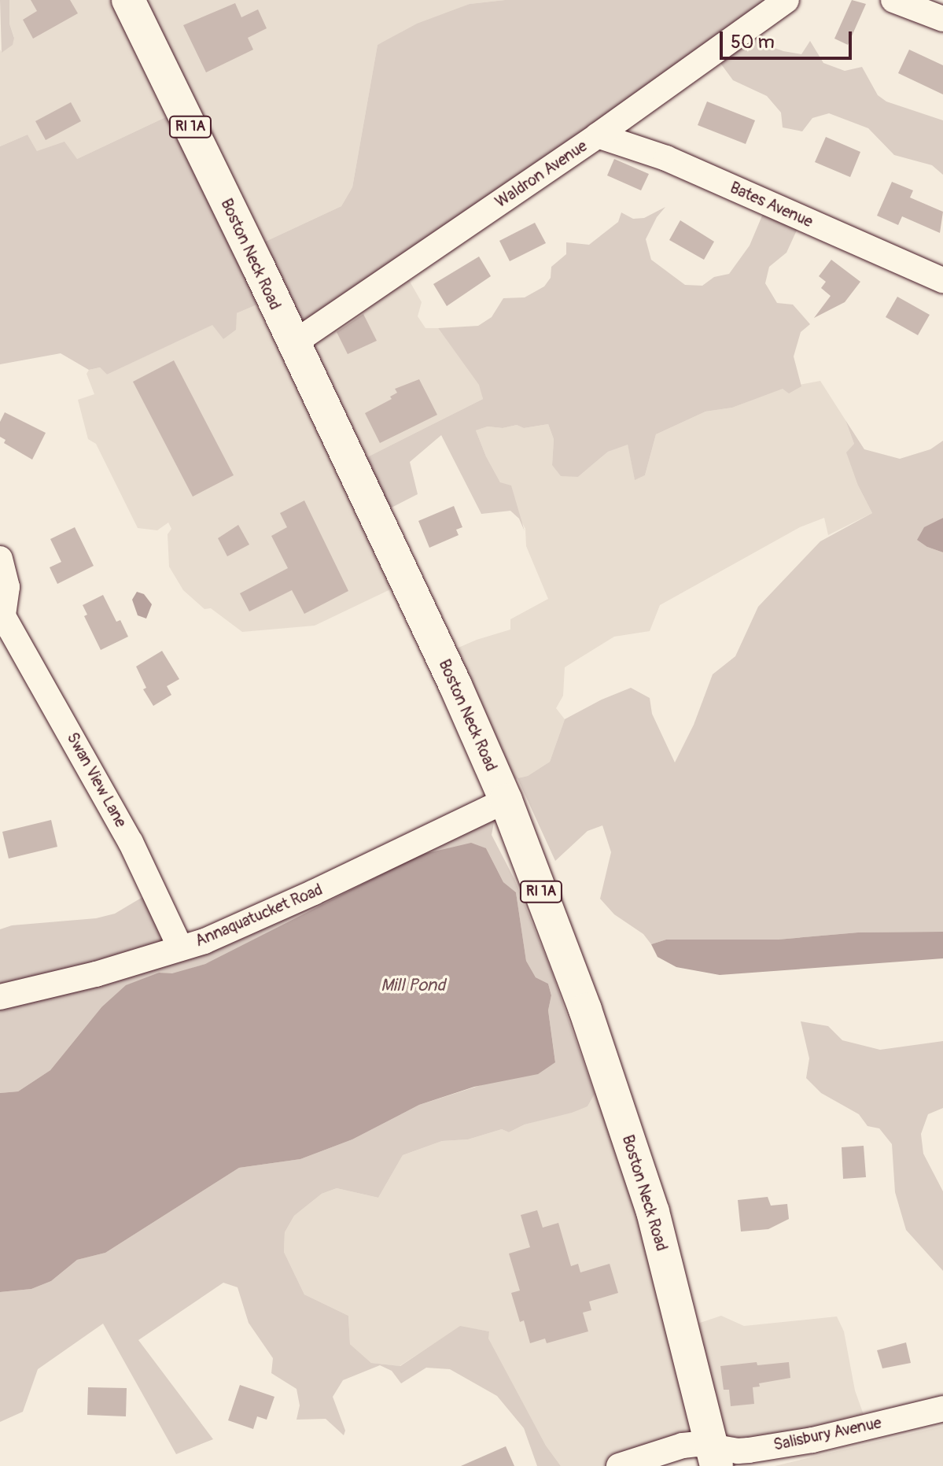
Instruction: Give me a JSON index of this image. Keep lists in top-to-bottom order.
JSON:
{
  "streets": {
    "main road": ["RI 1A", "Boston Neck Road"],
    "street": [
      "Waldron Avenue",
      "Bates Avenue",
      "Swan View Lane",
      "Annaquatucket Road",
      "Salisbury Avenue"
    ]
  },
  "crossings": [
    ["Waldron Avenue", "Bates Avenue"],
    ["Waldron Avenue", "Boston Neck Road"],
    ["Boston Neck Road", "Annaquatucket Road"],
    ["Boston Neck Road", "Salisbury Avenue"],
    ["Swan View Lane", "Annaquatucket Road"]
  ],
  "water": ["Mill Pond"],
  "scale_bar": "50 m"
}
